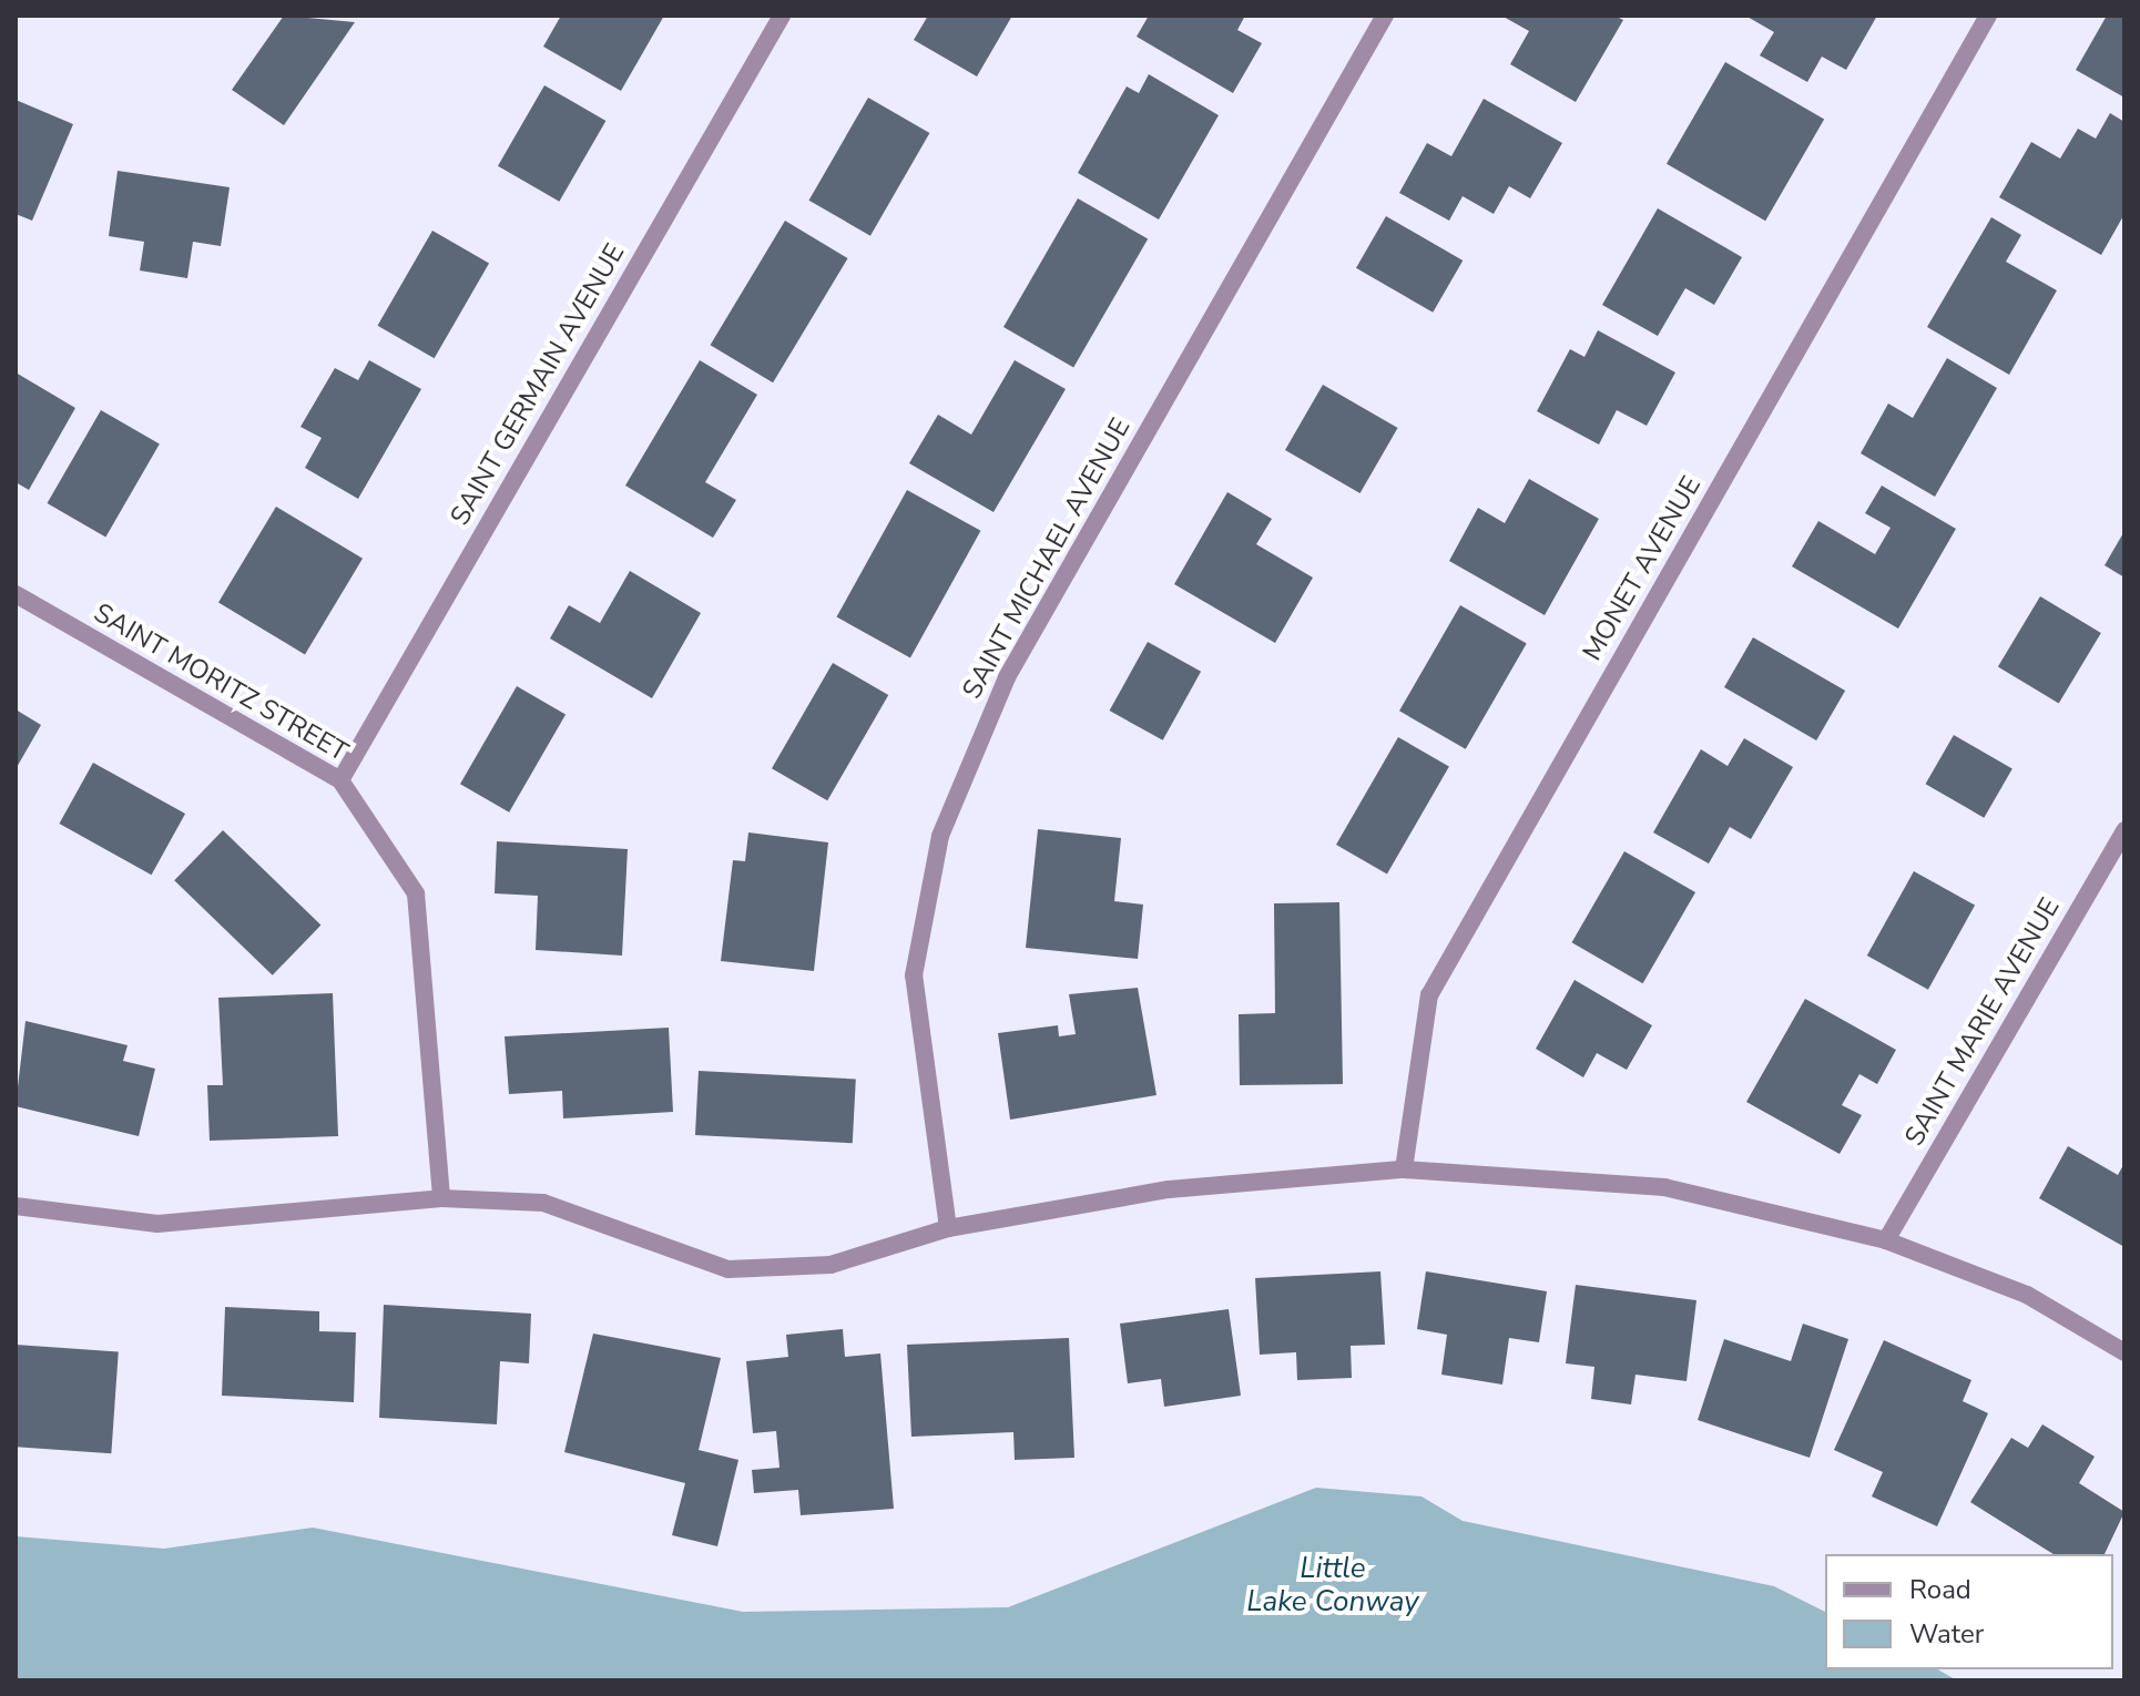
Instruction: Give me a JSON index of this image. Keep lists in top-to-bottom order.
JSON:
{
  "streets": {
    "street": [
      "SAINT GERMAIN AVENUE",
      "SAINT MICHAEL AVENUE",
      "MONET AVENUE",
      "SAINT MORITZ STREET",
      "SAINT MARIE AVENUE"
    ]
  },
  "crossings": [
    ["SAINT GERMAIN AVENUE", "SAINT MORITZ STREET"]
  ],
  "water": ["Little Lake Conway"],
  "legend": ["Road", "Water"]
}
